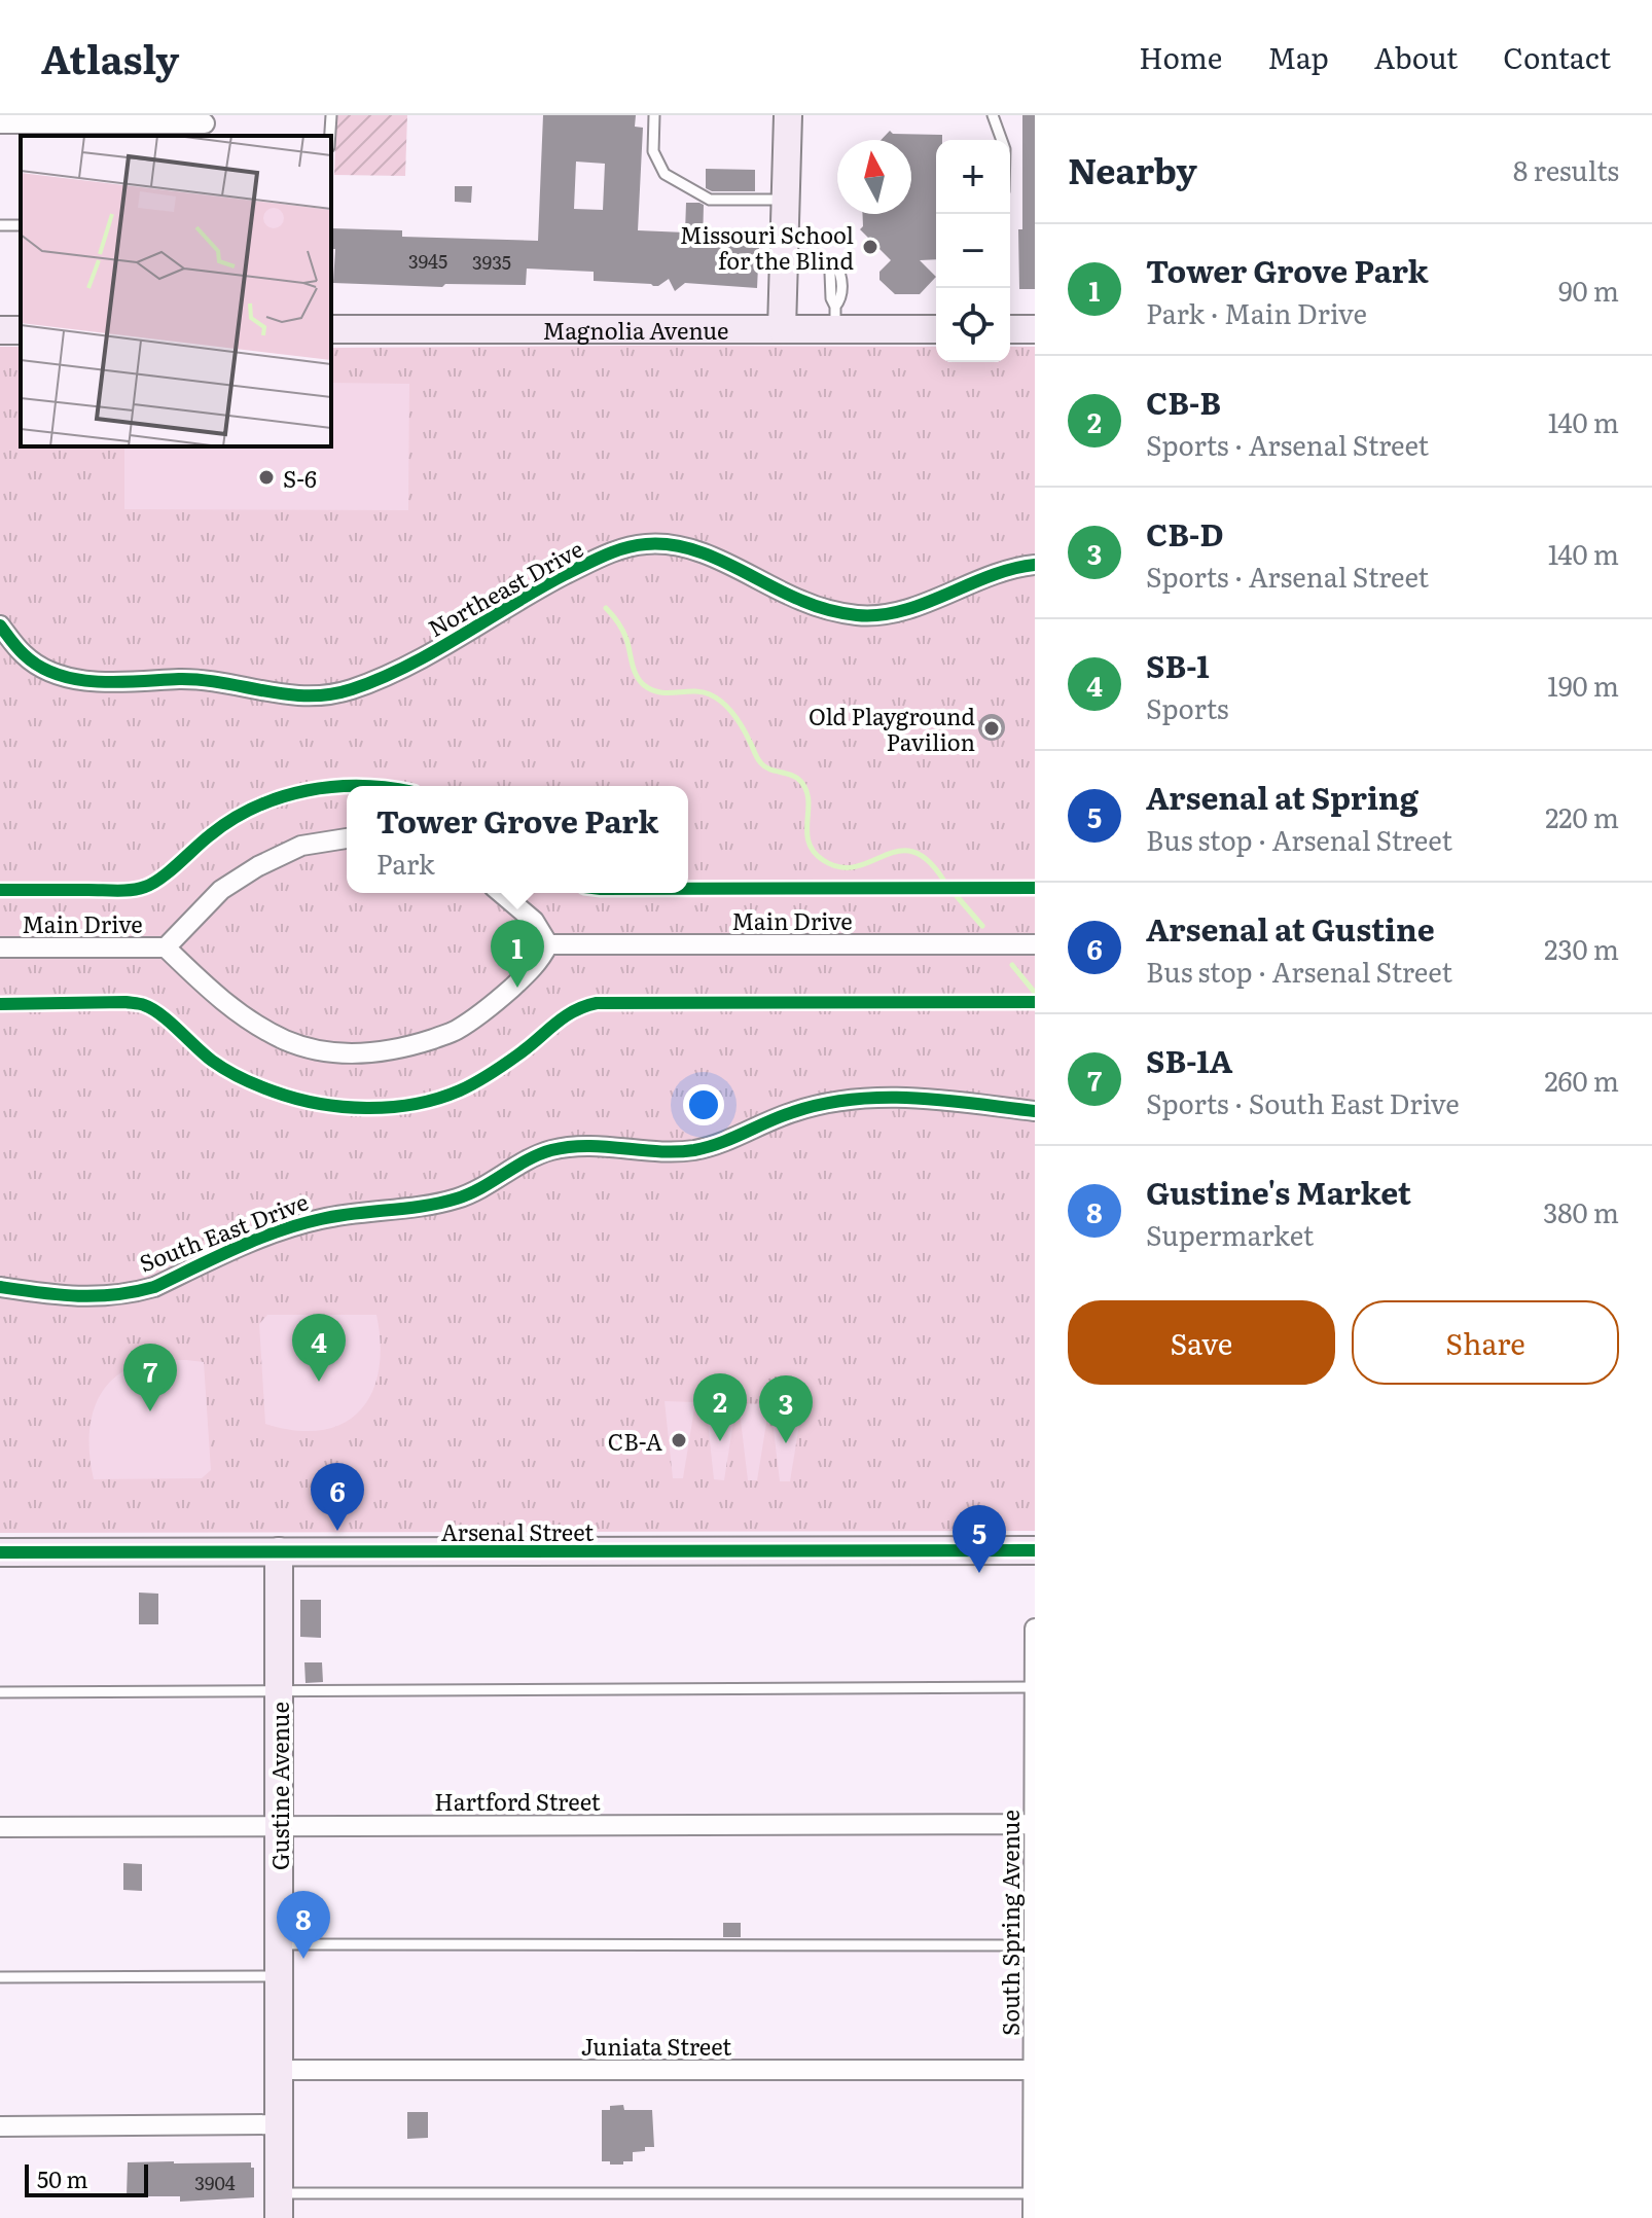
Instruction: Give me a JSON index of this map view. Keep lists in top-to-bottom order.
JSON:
{
  "streets": {
    "street": [
      "Magnolia Avenue",
      "Northeast Drive",
      "Main Drive",
      "South East Drive",
      "Arsenal Street",
      "Gustine Avenue",
      "Hartford Street",
      "South Spring Avenue",
      "Juniata Street"
    ]
  },
  "crossings": [
    ["Arsenal Street", "Gustine Avenue"],
    ["Gustine Avenue", "Hartford Street"],
    ["Gustine Avenue", "Juniata Street"],
    ["Hartford Street", "South Spring Avenue"],
    ["South Spring Avenue", "Juniata Street"]
  ],
  "places": [
    "Missouri School for the Blind",
    "S-6",
    "Old Playground Pavilion",
    "CB-A"
  ],
  "house_numbers": ["3945", "3935", "3904"],
  "scale_bar": "50 m",
  "north": "top",
  "page": {
    "header": "Atlasly",
    "nav": [
      "Home",
      "Map",
      "About",
      "Contact"
    ],
    "heading": ["Nearby", "8 results"],
    "map_buttons": ["+", "−"],
    "list": [
      {
        "mark": "1",
        "name": "Tower Grove Park",
        "note": "Park · Main Drive",
        "value": "90 m"
      },
      {
        "mark": "2",
        "name": "CB-B",
        "note": "Sports · Arsenal Street",
        "value": "140 m"
      },
      {
        "mark": "3",
        "name": "CB-D",
        "note": "Sports · Arsenal Street",
        "value": "140 m"
      },
      {
        "mark": "4",
        "name": "SB-1",
        "note": "Sports",
        "value": "190 m"
      },
      {
        "mark": "5",
        "name": "Arsenal at Spring",
        "note": "Bus stop · Arsenal Street",
        "value": "220 m"
      },
      {
        "mark": "6",
        "name": "Arsenal at Gustine",
        "note": "Bus stop · Arsenal Street",
        "value": "230 m"
      },
      {
        "mark": "7",
        "name": "SB-1A",
        "note": "Sports · South East Drive",
        "value": "260 m"
      },
      {
        "mark": "8",
        "name": "Gustine's Market",
        "note": "Supermarket",
        "value": "380 m"
      }
    ],
    "popup": ["Tower Grove Park", "Park"],
    "pins": [
      "1",
      "4",
      "7",
      "2",
      "3",
      "6",
      "5",
      "8"
    ],
    "buttons": ["Save", "Share"],
    "scale": "50 m"
  }
}
